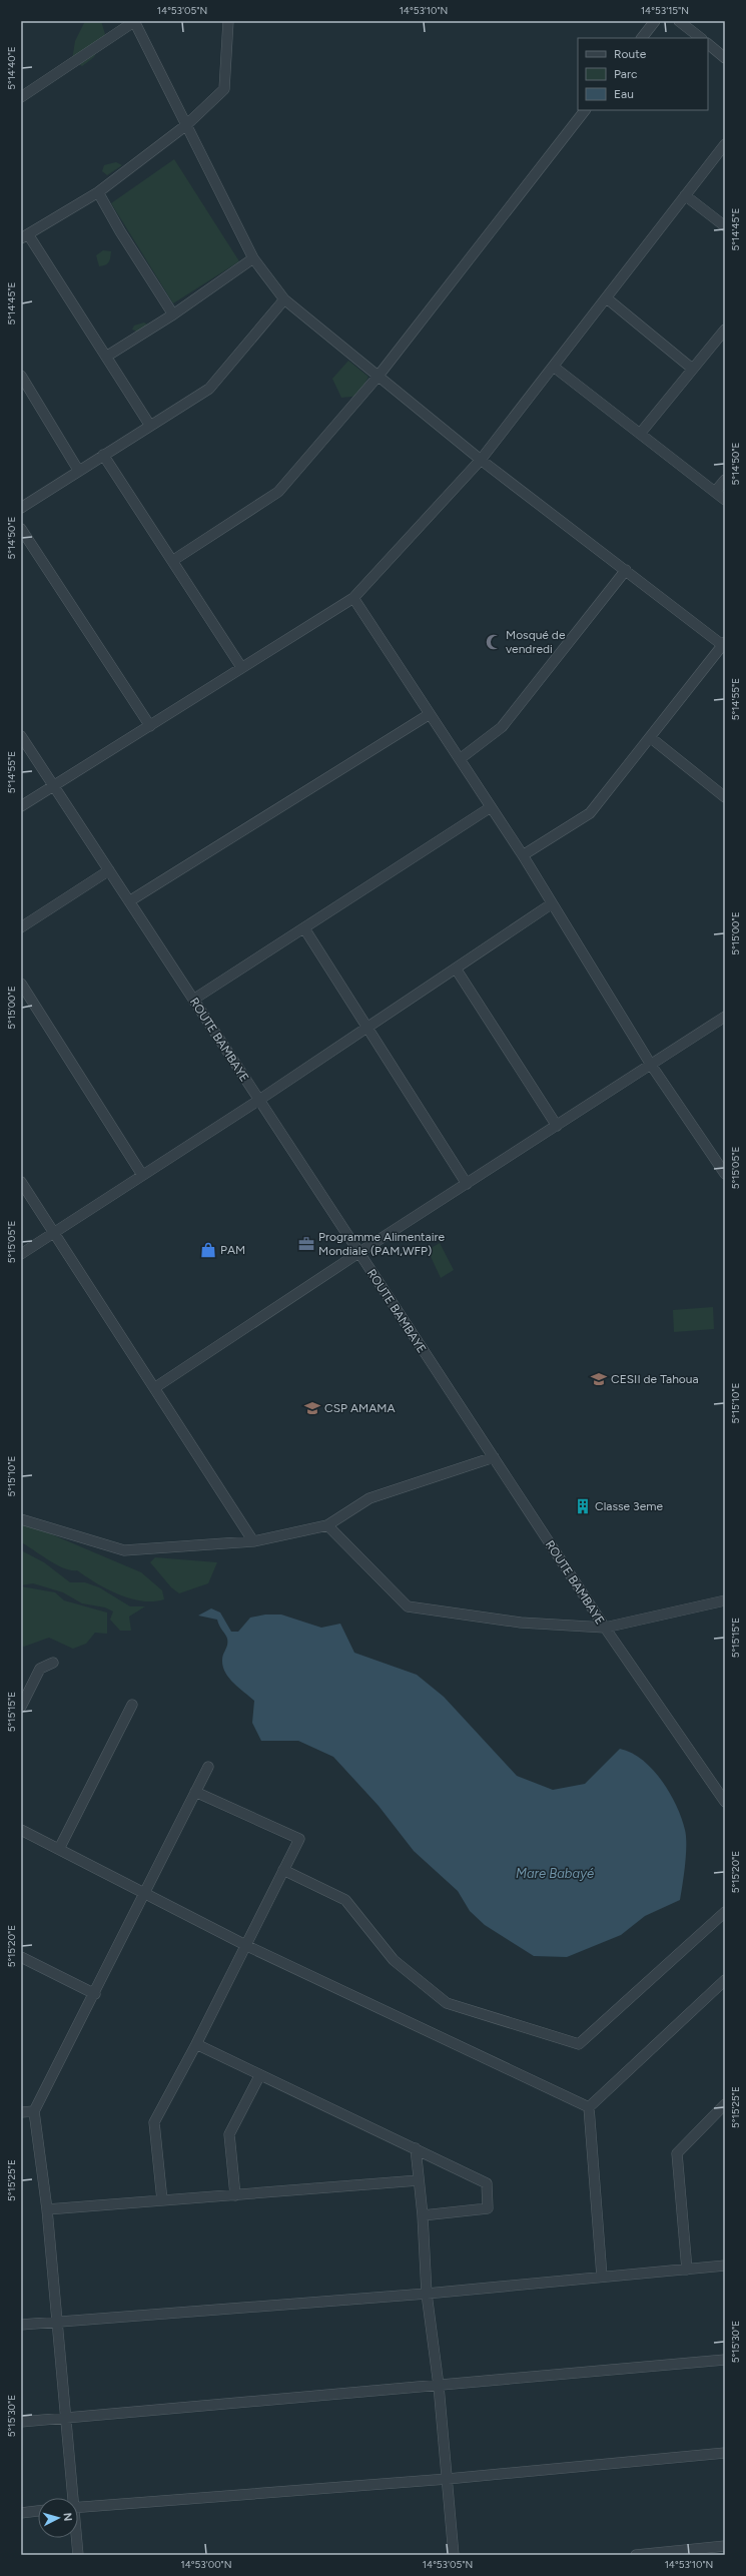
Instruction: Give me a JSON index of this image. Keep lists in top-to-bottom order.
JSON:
{
  "streets": {
    "street": ["ROUTE BAMBAYE"]
  },
  "water": ["Mare Babayé"],
  "places": {
    "mosque": ["Mosqué de vendredi"],
    "office": ["Programme Alimentaire Mondiale (PAM,WFP)"],
    "shop": ["PAM"],
    "school or university": ["CESII de Tahoua", "CSP AMAMA"],
    "building": ["Classe 3eme"]
  },
  "legend": ["Route", "Parc", "Eau"],
  "north": "right",
  "coordinates": [
    "14°53'05\"N",
    "14°53'10\"N",
    "14°53'15\"N",
    "5°14'40\"E",
    "5°14'45\"E",
    "5°14'50\"E",
    "5°14'55\"E",
    "5°15'00\"E",
    "5°15'05\"E",
    "5°15'10\"E",
    "5°15'15\"E",
    "5°15'20\"E",
    "5°15'25\"E",
    "5°15'30\"E",
    "14°53'00\"N"
  ]
}
